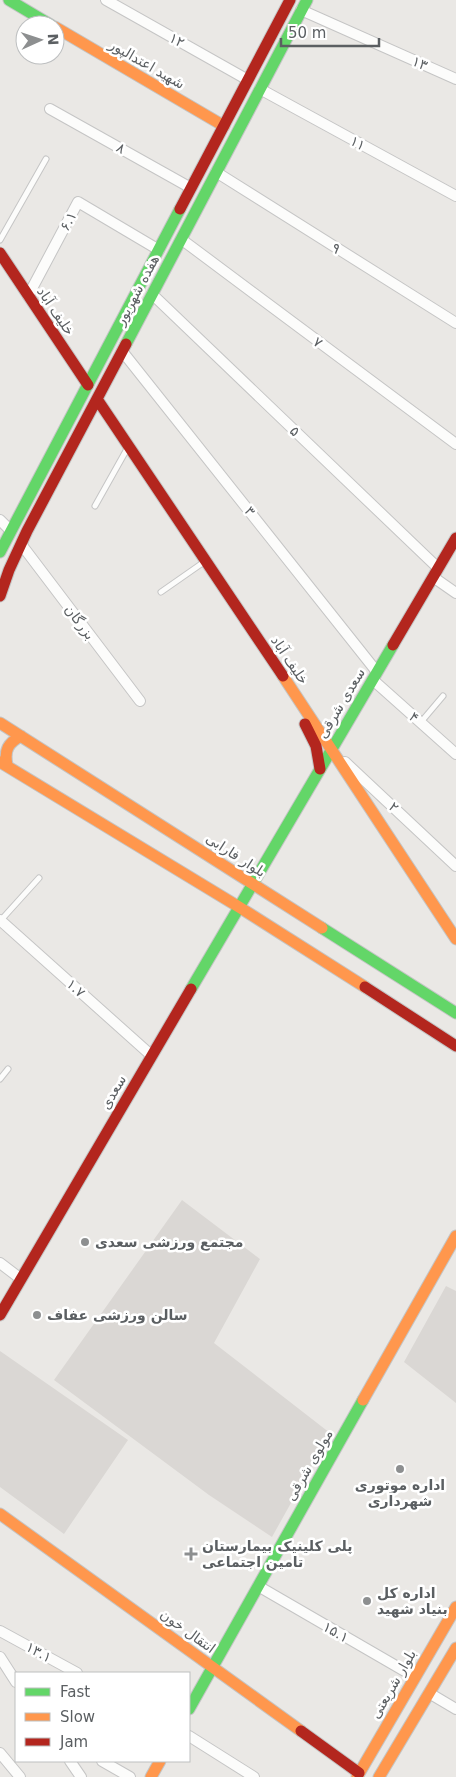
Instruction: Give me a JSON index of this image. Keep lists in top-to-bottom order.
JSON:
{
  "streets": {
    "main road": [
      "شهید اعتدالپور",
      "هفده شهریور",
      "خلیف آباد",
      "سعدی شرقی",
      "بلوار فارابی",
      "سعدی",
      "مولوی شرقی",
      "انتقال خون",
      "بلوار شریعتی"
    ],
    "street": [
      "۱۲",
      "۱۳",
      "۱۱",
      "۸",
      "۶.۱",
      "۹",
      "۷",
      "۵",
      "۳",
      "بزرگان",
      "۴",
      "۲",
      "۱.۷",
      "۱۵.۱",
      "۱۳.۱"
    ]
  },
  "crossings": [
    ["۱۲", "هفده شهریور"],
    ["۱۳", "هفده شهریور"],
    ["شهید اعتدالپور", "هفده شهریور"],
    ["۱۱", "هفده شهریور"],
    ["۸", "هفده شهریور"],
    ["۶.۱", "هفده شهریور"],
    ["۶.۱", "خلیف آباد"],
    ["۹", "هفده شهریور"],
    ["هفده شهریور", "خلیف آباد"],
    ["هفده شهریور", "۷"],
    ["هفده شهریور", "۵"],
    ["هفده شهریور", "۳"],
    ["هفده شهریور", "بزرگان"],
    ["خلیف آباد", "سعدی شرقی"],
    ["خلیف آباد", "۲"],
    ["۵", "سعدی شرقی"],
    ["۳", "سعدی شرقی"],
    ["۳", "۴"],
    ["سعدی شرقی", "۴"],
    ["سعدی شرقی", "۲"],
    ["سعدی شرقی", "بلوار فارابی"],
    ["سعدی شرقی", "سعدی"],
    ["بلوار فارابی", "سعدی"],
    ["۱.۷", "سعدی"],
    ["مولوی شرقی", "انتقال خون"],
    ["مولوی شرقی", "۱۵.۱"],
    ["انتقال خون", "بلوار شریعتی"],
    ["۱۵.۱", "بلوار شریعتی"]
  ],
  "places": {
    "other": [
      "مجتمع ورزشی سعدی",
      "سالن ورزشی عفاف",
      "اداره موتوری شهرداری",
      "اداره کل بنیاد شهید"
    ],
    "health": ["پلی کلینیک بیمارستان تامین اجتماعی"]
  },
  "legend": ["Fast", "Slow", "Jam"],
  "scale_bar": "50 m",
  "north": "right"
}
